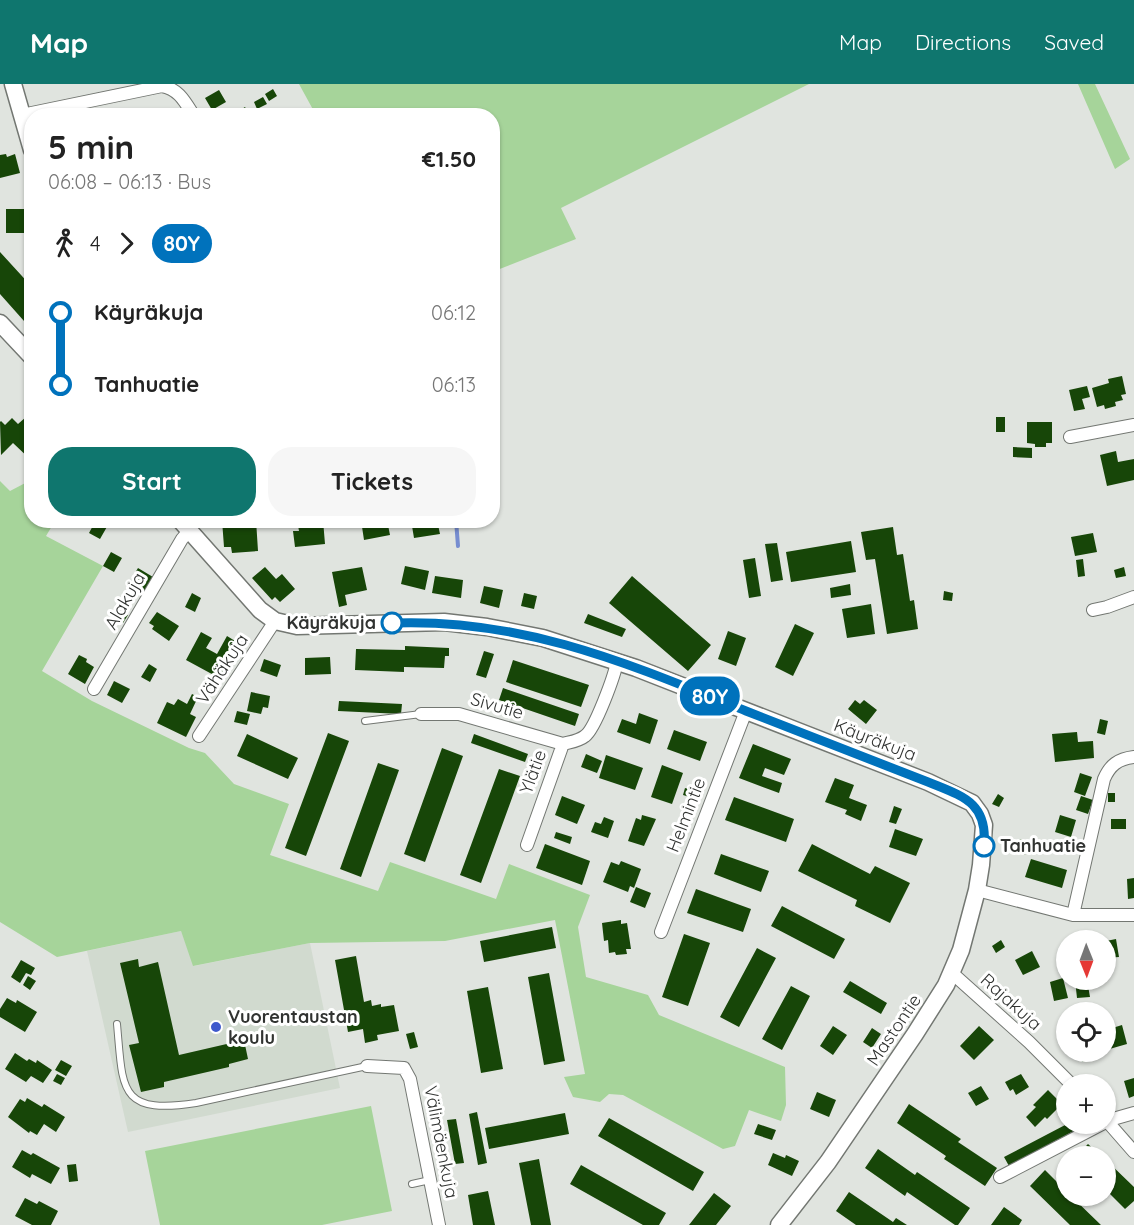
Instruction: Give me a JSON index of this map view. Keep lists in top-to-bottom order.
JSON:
{
  "streets": {
    "street": [
      "Alakuja",
      "Vähäkuja",
      "Sivutie",
      "Käyräkuja",
      "Ylätie",
      "Helmintie",
      "Rajakuja",
      "Mastontie",
      "Välimäenkuja"
    ]
  },
  "crossings": [
    ["Vähäkuja", "Käyräkuja"],
    ["Sivutie", "Ylätie"],
    ["Käyräkuja", "Ylätie"],
    ["Käyräkuja", "Helmintie"],
    ["Käyräkuja", "Mastontie"],
    ["Rajakuja", "Mastontie"]
  ],
  "places": ["Käyräkuja", "Tanhuatie", "Vuorentaustan koulu"],
  "lines": ["bus line 80Y"],
  "north": "bottom",
  "page": {
    "header": "Map",
    "nav": ["Map", "Directions", "Saved"],
    "on_map": "80Y",
    "heading": ["5 min", "06:08 – 06:13 · Bus", "€1.50"],
    "legs": ["4", "80Y"],
    "list": [
      {
        "name": "Käyräkuja",
        "value": "06:12"
      },
      {
        "name": "Tanhuatie",
        "value": "06:13"
      }
    ],
    "buttons": ["Start", "Tickets"],
    "map_buttons": ["+", "−"]
  }
}
